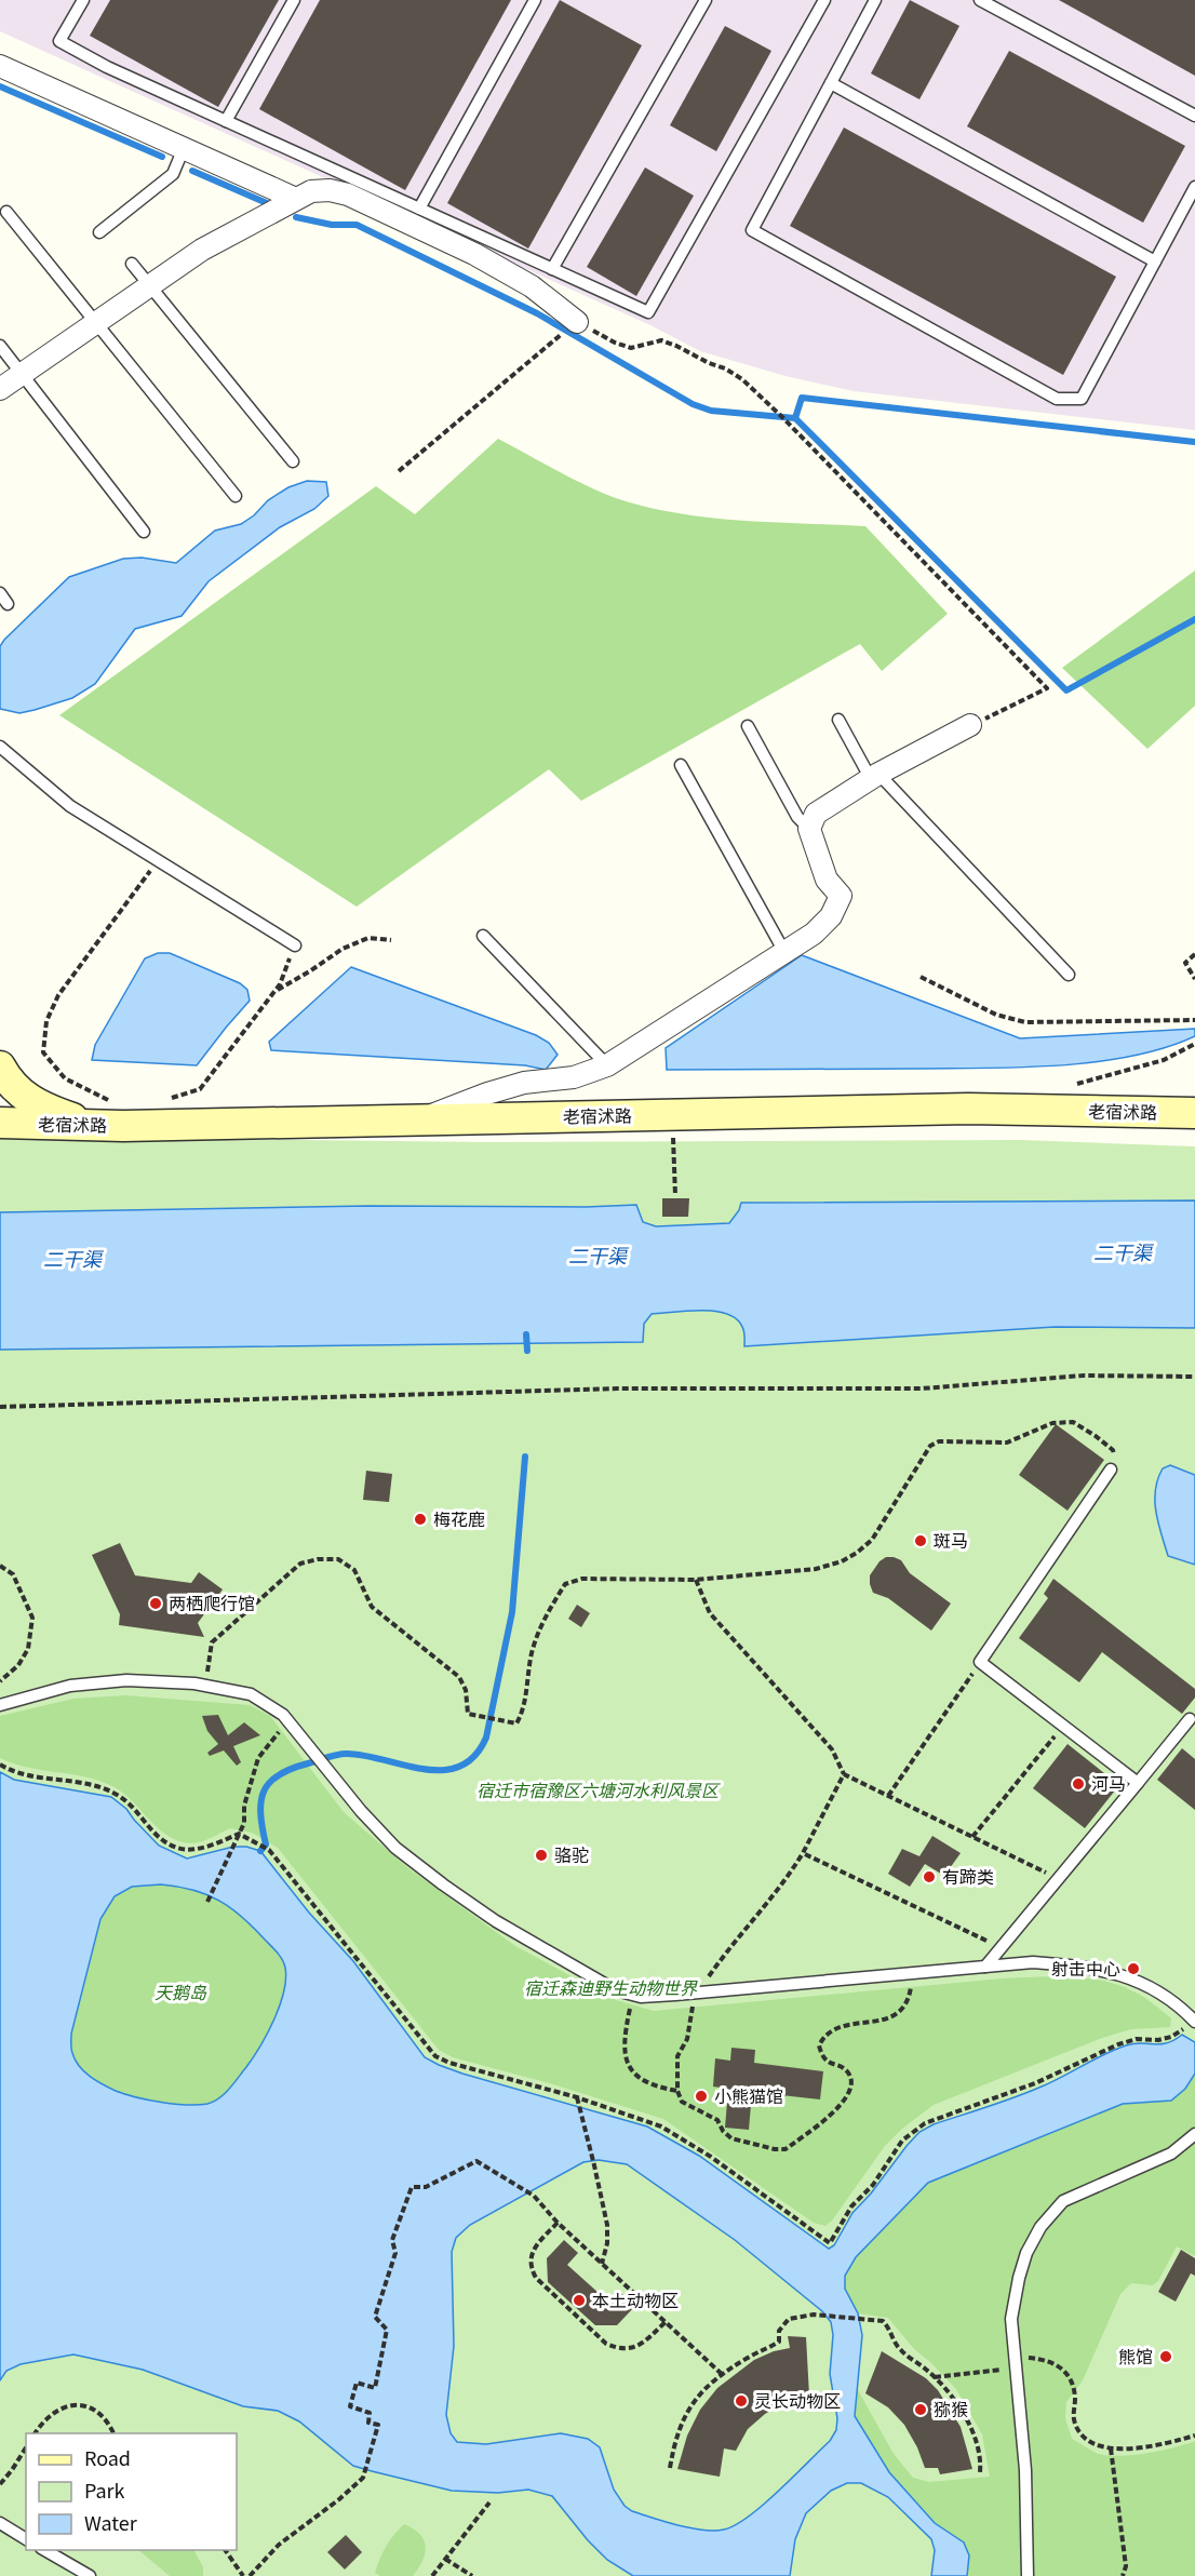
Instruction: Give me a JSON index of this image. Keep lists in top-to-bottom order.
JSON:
{
  "streets": {
    "main road": ["老宿沭路"]
  },
  "water": ["二干渠"],
  "parks": ["宿迁市宿豫区六塘河水利风景区", "宿迁森迪野生动物世界", "天鹅岛"],
  "places": [
    "梅花鹿",
    "斑马",
    "两栖爬行馆",
    "河马",
    "骆驼",
    "有蹄类",
    "射击中心",
    "小熊猫馆",
    "本土动物区",
    "熊馆",
    "灵长动物区",
    "猕猴"
  ],
  "legend": ["Road", "Park", "Water"]
}
